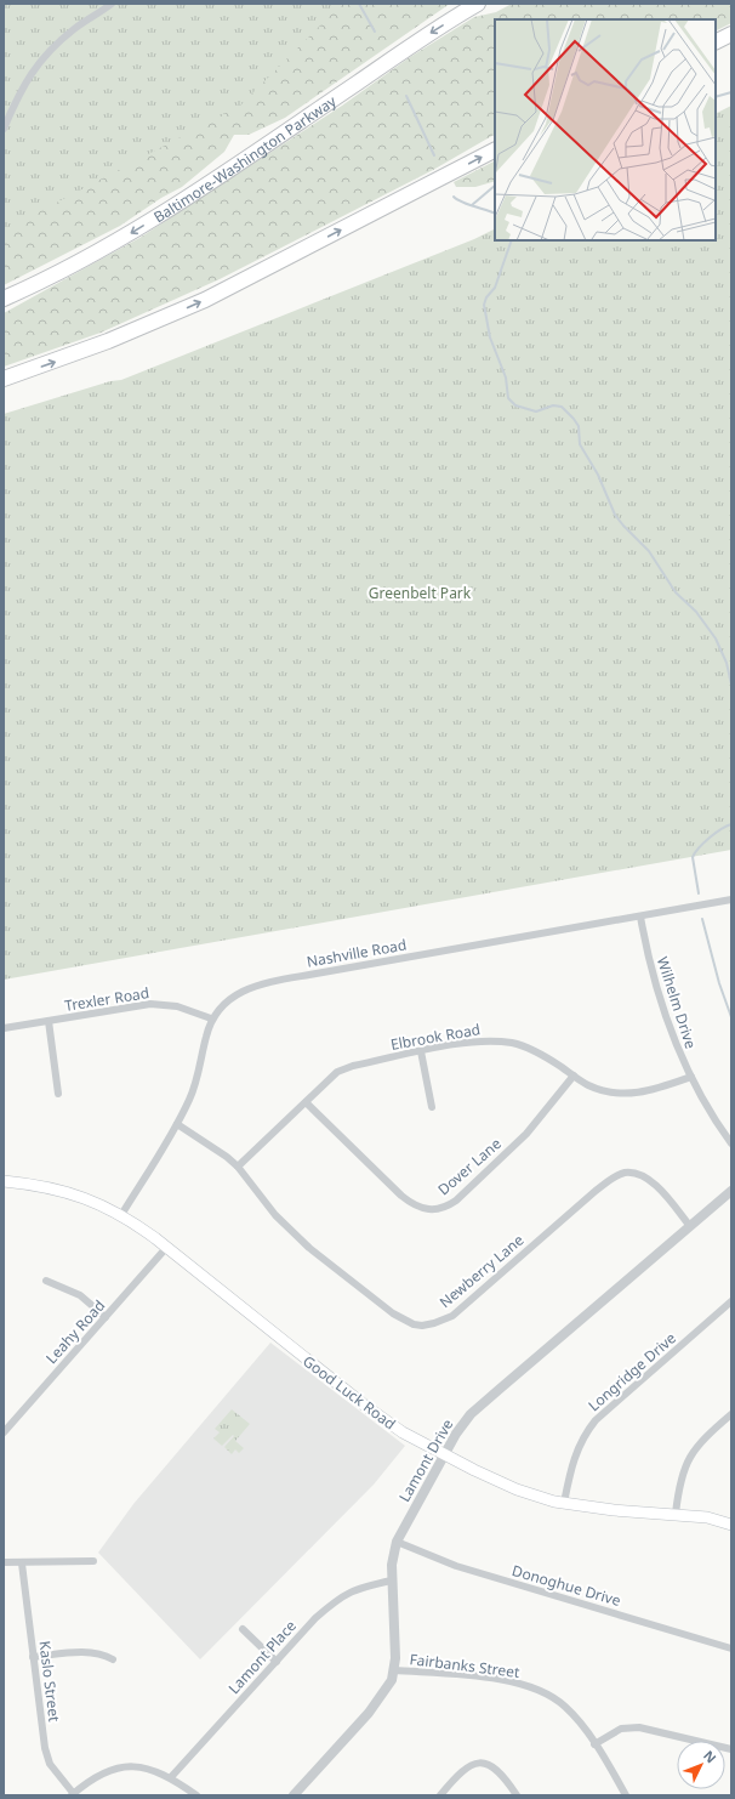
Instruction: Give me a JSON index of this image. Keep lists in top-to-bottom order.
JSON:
{
  "streets": {
    "highway": ["Baltimore-Washington Parkway"],
    "main road": ["Good Luck Road"],
    "street": [
      "Nashville Road",
      "Trexler Road",
      "Wilhelm Drive",
      "Elbrook Road",
      "Dover Lane",
      "Newberry Lane",
      "Leahy Road",
      "Longridge Drive",
      "Lamont Drive",
      "Donoghue Drive",
      "Lamont Place",
      "Fairbanks Street",
      "Kaslo Street"
    ]
  },
  "crossings": [
    ["Nashville Road", "Trexler Road"],
    ["Nashville Road", "Wilhelm Drive"],
    ["Nashville Road", "Newberry Lane"],
    ["Nashville Road", "Good Luck Road"],
    ["Wilhelm Drive", "Elbrook Road"],
    ["Elbrook Road", "Dover Lane"],
    ["Elbrook Road", "Newberry Lane"],
    ["Newberry Lane", "Lamont Drive"],
    ["Leahy Road", "Good Luck Road"],
    ["Longridge Drive", "Good Luck Road"],
    ["Good Luck Road", "Lamont Drive"],
    ["Lamont Drive", "Donoghue Drive"],
    ["Lamont Drive", "Lamont Place"],
    ["Lamont Drive", "Fairbanks Street"]
  ],
  "parks": ["Greenbelt Park"],
  "north": "top right"
}
